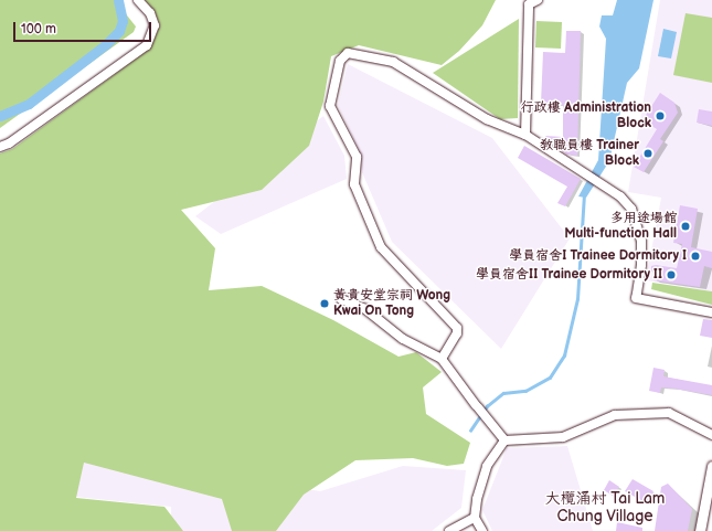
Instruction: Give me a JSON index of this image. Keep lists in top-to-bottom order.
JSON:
{
  "districts": ["大欖涌村 Tai Lam Chung Village"],
  "places": [
    "行政樓 Administration Block",
    "教職員樓 Trainer Block",
    "多用途場館 Multi-function Hall",
    "學員宿舍I Trainee Dormitory I",
    "學員宿舍II Trainee Dormitory II",
    "黃貴安堂宗祠 Wong Kwai On Tong"
  ],
  "scale_bar": "100 m"
}
